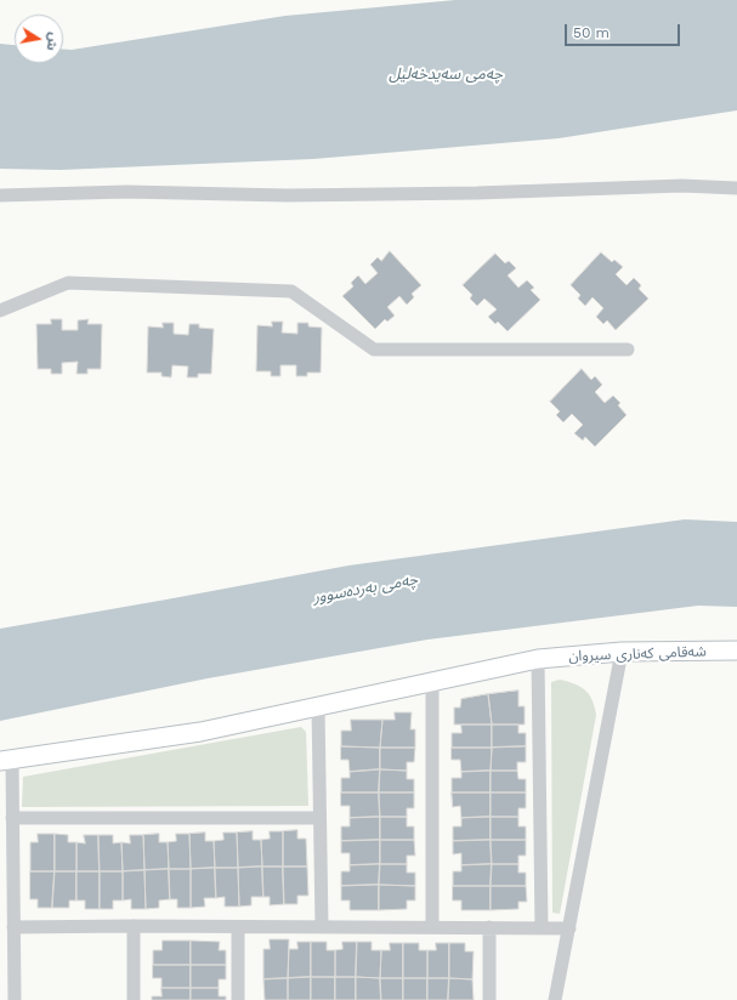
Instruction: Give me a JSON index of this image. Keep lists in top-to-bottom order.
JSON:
{
  "streets": {
    "street": ["شەقامی کەناری سیروان"]
  },
  "water": ["چەمی سەیدخەلیل", "چەمی بەردەسوور"],
  "scale_bar": "50 m",
  "north": "right"
}
